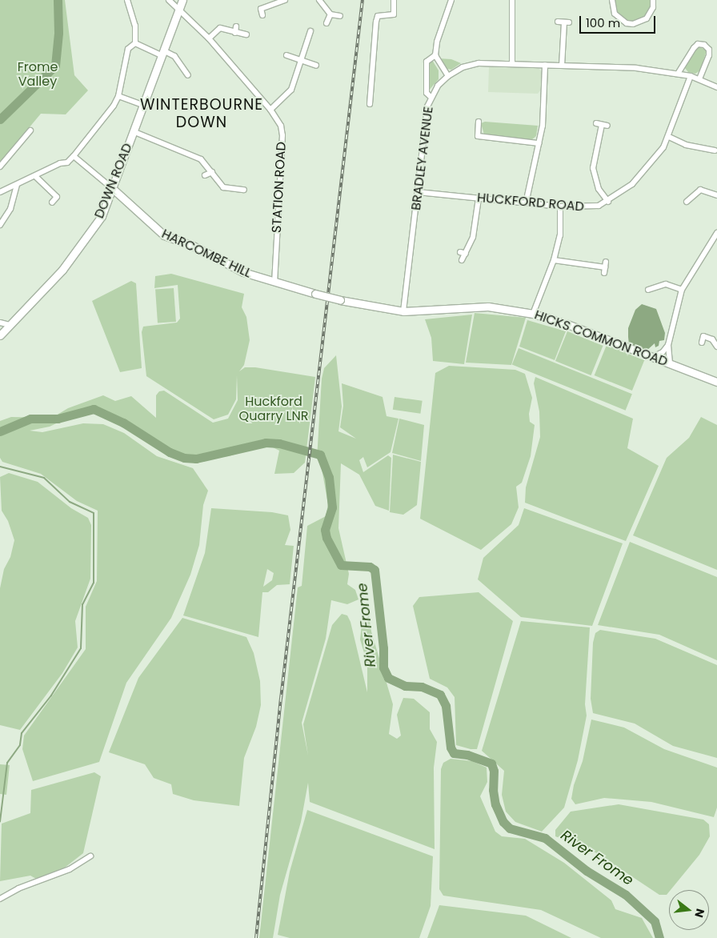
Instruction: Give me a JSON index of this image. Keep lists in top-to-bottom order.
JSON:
{
  "streets": {
    "street": [
      "BRADLEY AVENUE",
      "DOWN ROAD",
      "STATION ROAD",
      "HUCKFORD ROAD",
      "HARCOMBE HILL",
      "HICKS COMMON ROAD"
    ]
  },
  "crossings": [
    ["BRADLEY AVENUE", "HUCKFORD ROAD"],
    ["BRADLEY AVENUE", "HICKS COMMON ROAD"],
    ["DOWN ROAD", "STATION ROAD"],
    ["DOWN ROAD", "HARCOMBE HILL"],
    ["STATION ROAD", "HARCOMBE HILL"],
    ["HARCOMBE HILL", "HICKS COMMON ROAD"]
  ],
  "districts": ["WINTERBOURNE DOWN"],
  "water": ["River Frome"],
  "parks": ["Frome Valley", "Huckford Quarry LNR"],
  "scale_bar": "100 m",
  "north": "right"
}
